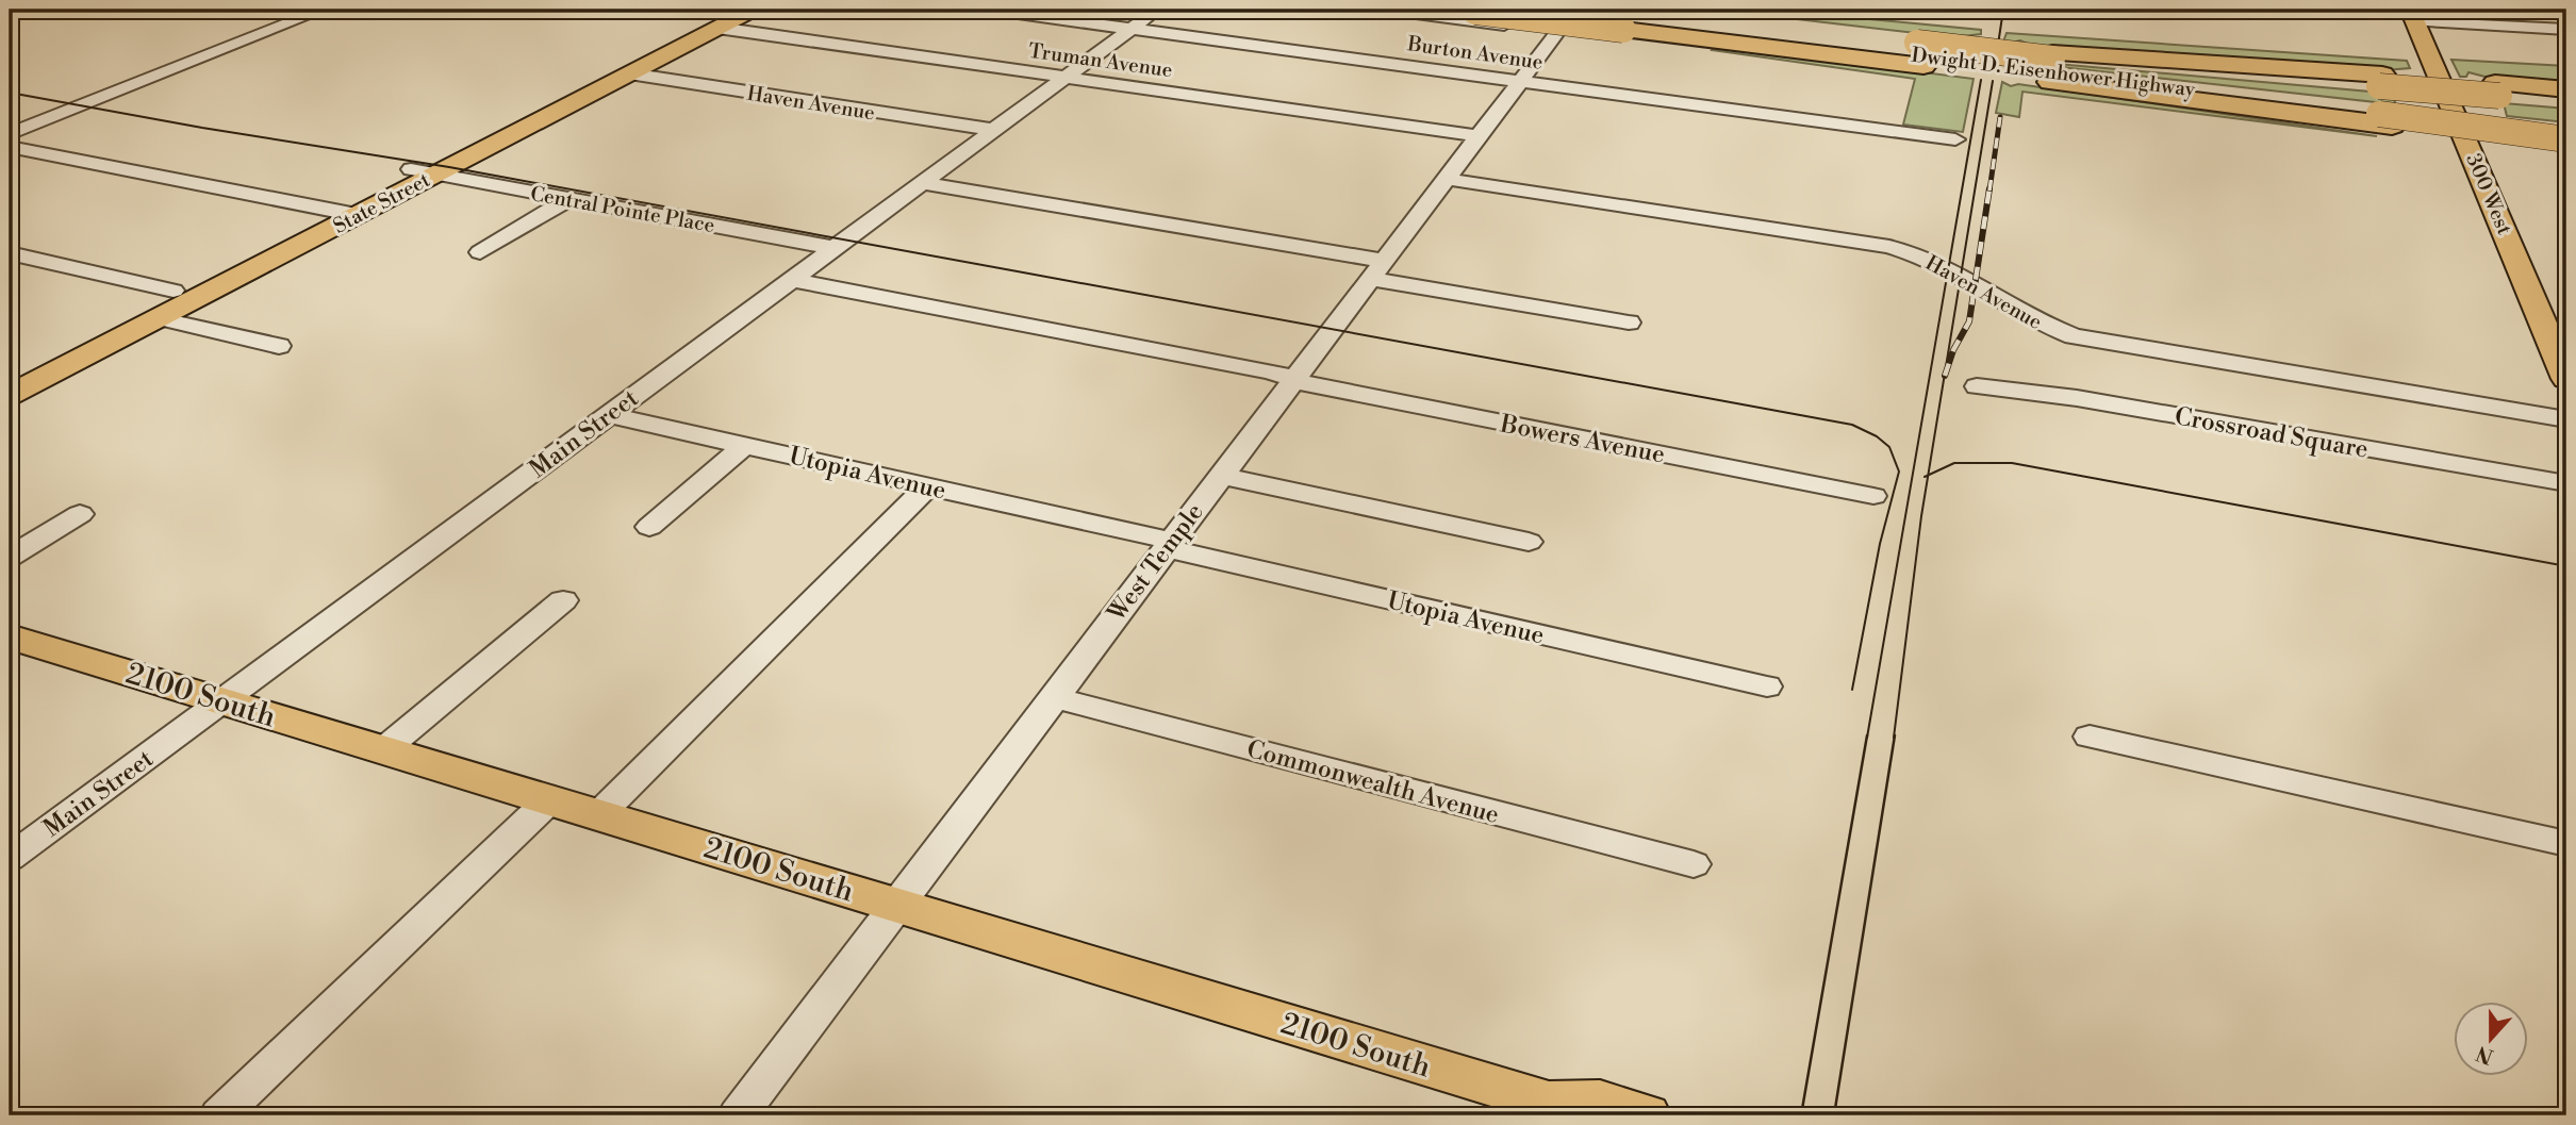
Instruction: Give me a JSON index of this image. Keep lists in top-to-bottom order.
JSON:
{
  "streets": {
    "highway": ["Dwight D. Eisenhower Highway"],
    "main road": ["300 West", "State Street", "2100 South"],
    "street": [
      "Burton Avenue",
      "Truman Avenue",
      "Haven Avenue",
      "Central Pointe Place",
      "Crossroad Square",
      "Main Street",
      "Bowers Avenue",
      "Utopia Avenue",
      "West Temple",
      "Commonwealth Avenue"
    ]
  },
  "crossings": [
    ["Burton Avenue", "Main Street"],
    ["Burton Avenue", "West Temple"],
    ["Truman Avenue", "State Street"],
    ["Truman Avenue", "Main Street"],
    ["Truman Avenue", "West Temple"],
    ["Haven Avenue", "State Street"],
    ["Haven Avenue", "Main Street"],
    ["Haven Avenue", "West Temple"],
    ["State Street", "Central Pointe Place"],
    ["Central Pointe Place", "Main Street"],
    ["Main Street", "Bowers Avenue"],
    ["Main Street", "Utopia Avenue"],
    ["Main Street", "2100 South"],
    ["Bowers Avenue", "West Temple"],
    ["Utopia Avenue", "West Temple"],
    ["West Temple", "2100 South"],
    ["West Temple", "Commonwealth Avenue"]
  ],
  "north": "bottom"
}
